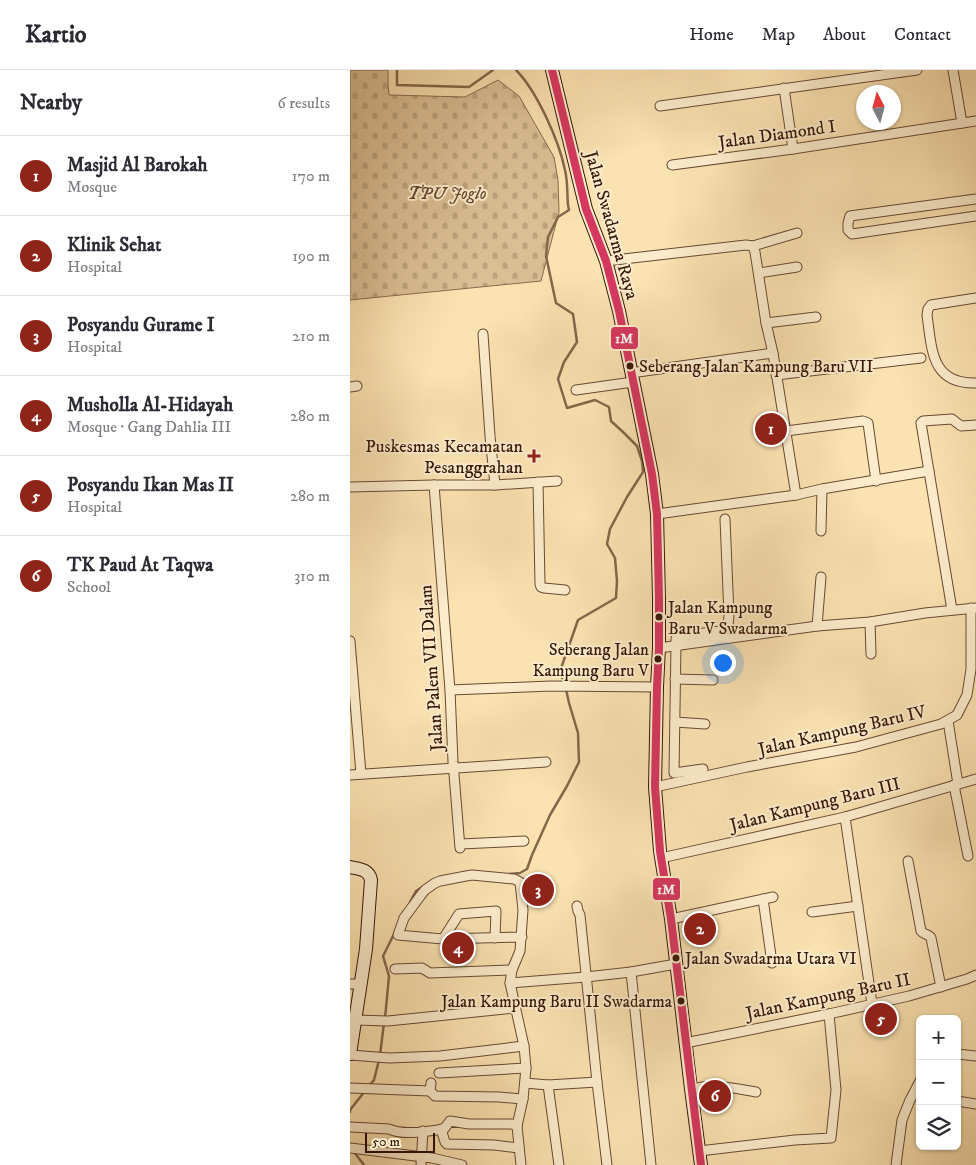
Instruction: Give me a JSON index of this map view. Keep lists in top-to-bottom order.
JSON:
{
  "streets": {
    "main road": ["Jalan Swadarma Raya"],
    "street": [
      "Jalan Diamond I",
      "Jalan Palem VII Dalam",
      "Jalan Kampung Baru IV",
      "Jalan Kampung Baru III",
      "Jalan Kampung Baru II"
    ]
  },
  "crossings": [
    ["Jalan Swadarma Raya", "Jalan Kampung Baru IV"],
    ["Jalan Swadarma Raya", "Jalan Kampung Baru III"],
    ["Jalan Swadarma Raya", "Jalan Kampung Baru II"]
  ],
  "parks": ["TPU Joglo"],
  "places": {
    "other": [
      "Seberang Jalan Kampung Baru VII",
      "Jalan Kampung Baru V Swadarma",
      "Seberang Jalan Kampung Baru V",
      "Jalan Swadarma Utara VI",
      "Jalan Kampung Baru II Swadarma"
    ],
    "health": ["Puskesmas Kecamatan Pesanggrahan"]
  },
  "lines": ["transit line 1M"],
  "scale_bar": "50 m",
  "north": "top",
  "page": {
    "header": "Kartio",
    "nav": [
      "Home",
      "Map",
      "About",
      "Contact"
    ],
    "heading": ["Nearby", "6 results"],
    "list": [
      {
        "mark": "1",
        "name": "Masjid Al Barokah",
        "note": "Mosque",
        "value": "170 m"
      },
      {
        "mark": "2",
        "name": "Klinik Sehat",
        "note": "Hospital",
        "value": "190 m"
      },
      {
        "mark": "3",
        "name": "Posyandu Gurame I",
        "note": "Hospital",
        "value": "210 m"
      },
      {
        "mark": "4",
        "name": "Musholla Al-Hidayah",
        "note": "Mosque · Gang Dahlia III",
        "value": "280 m"
      },
      {
        "mark": "5",
        "name": "Posyandu Ikan Mas II",
        "note": "Hospital",
        "value": "280 m"
      },
      {
        "mark": "6",
        "name": "TK Paud At Taqwa",
        "note": "School",
        "value": "310 m"
      }
    ],
    "pins": [
      "1",
      "3",
      "2",
      "4",
      "5",
      "6"
    ],
    "map_buttons": ["+", "−"],
    "scale": "50 m"
  }
}
